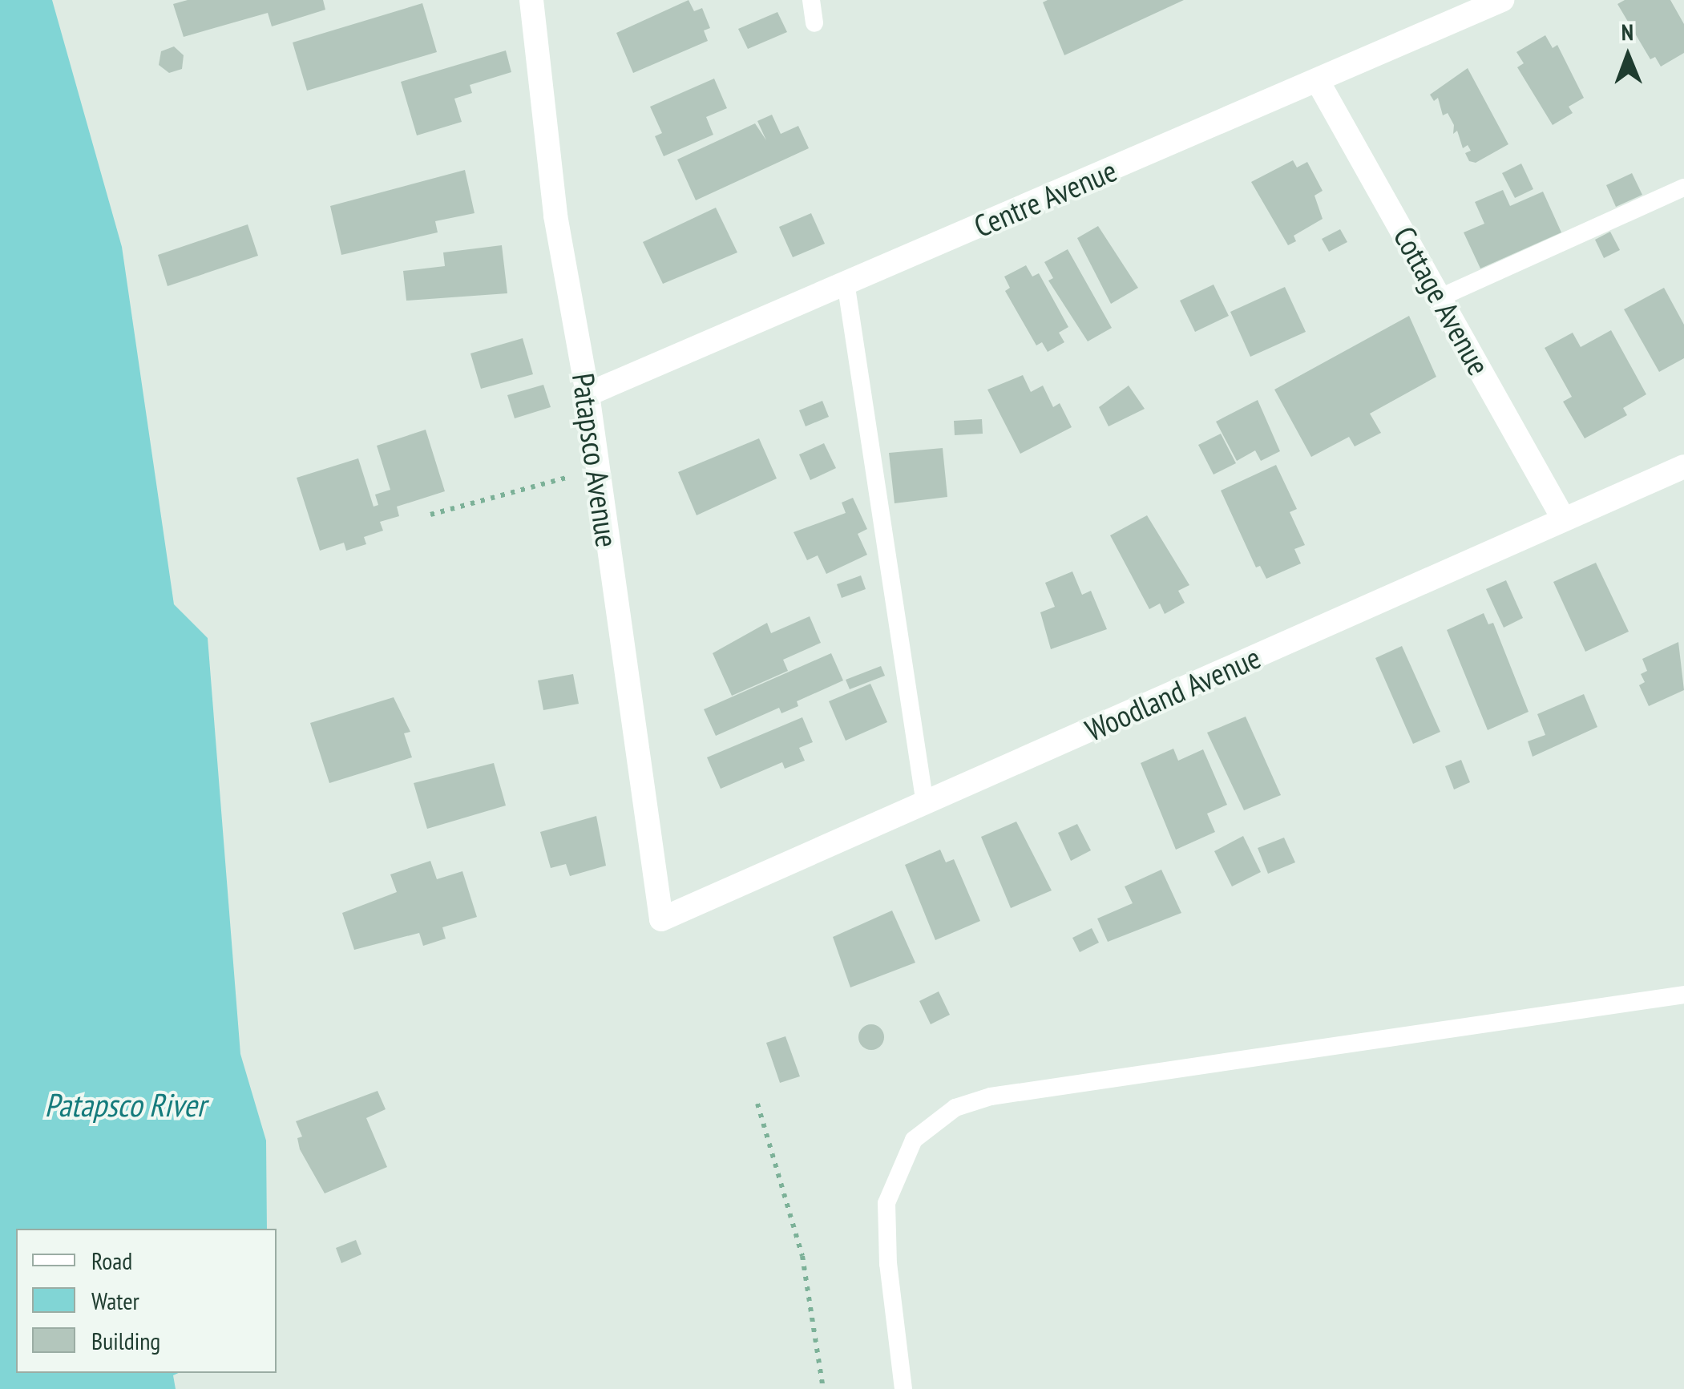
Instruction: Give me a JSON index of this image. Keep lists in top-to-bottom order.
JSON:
{
  "streets": {
    "street": [
      "Centre Avenue",
      "Cottage Avenue",
      "Patapsco Avenue",
      "Woodland Avenue"
    ]
  },
  "crossings": [
    ["Centre Avenue", "Cottage Avenue"],
    ["Centre Avenue", "Patapsco Avenue"],
    ["Cottage Avenue", "Woodland Avenue"],
    ["Patapsco Avenue", "Woodland Avenue"]
  ],
  "water": ["Patapsco River"],
  "legend": ["Road", "Water", "Building"],
  "north": "top"
}
